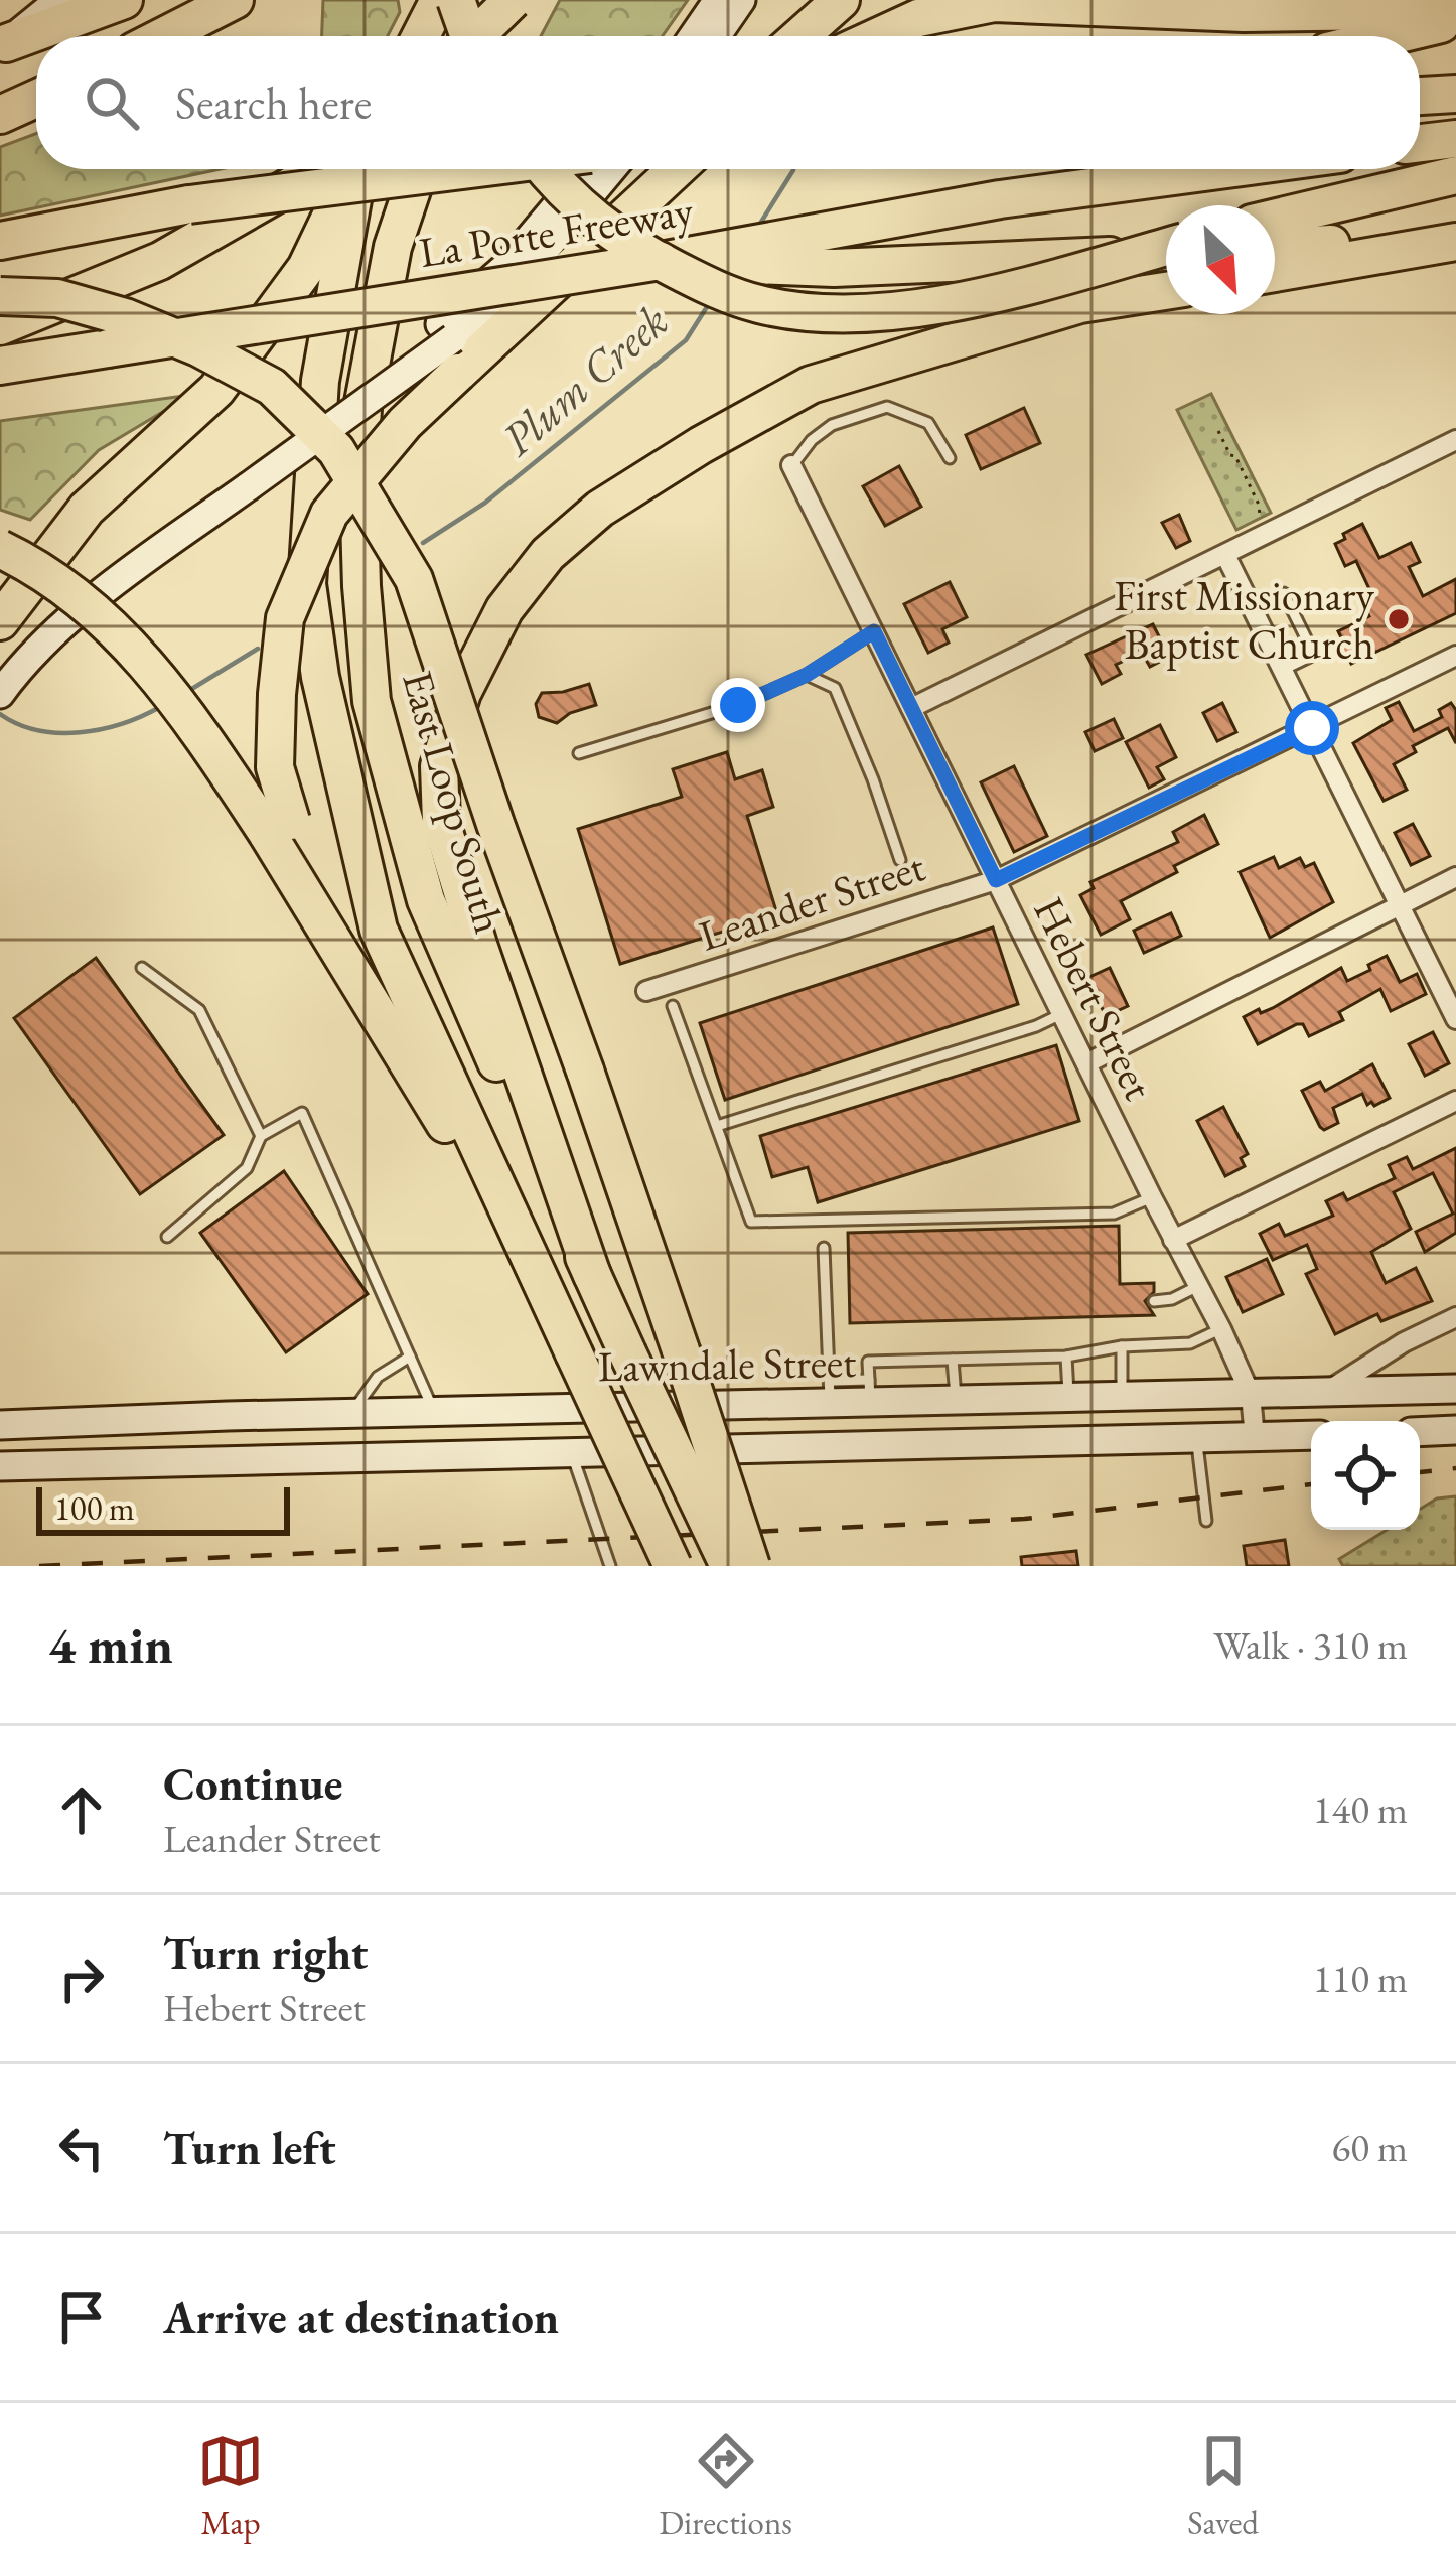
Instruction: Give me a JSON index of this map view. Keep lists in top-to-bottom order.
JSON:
{
  "streets": {
    "highway": ["La Porte Freeway", "East Loop South"],
    "main road": ["Lawndale Street"],
    "street": ["Leander Street", "Hebert Street"]
  },
  "crossings": [
    ["Leander Street", "Hebert Street"],
    ["Hebert Street", "Lawndale Street"]
  ],
  "water": ["Plum Creek"],
  "places": ["First Missionary Baptist Church"],
  "scale_bar": "100 m",
  "north": "bottom right",
  "page": {
    "search": "Search here",
    "scale": "100 m",
    "heading": ["4 min", "Walk · 310 m"],
    "list": [
      ["Continue", "Leander Street", "140 m"],
      ["Turn right", "Hebert Street", "110 m"],
      ["Turn left", "60 m"],
      "Arrive at destination"
    ],
    "nav": ["Map", "Directions", "Saved"]
  }
}
